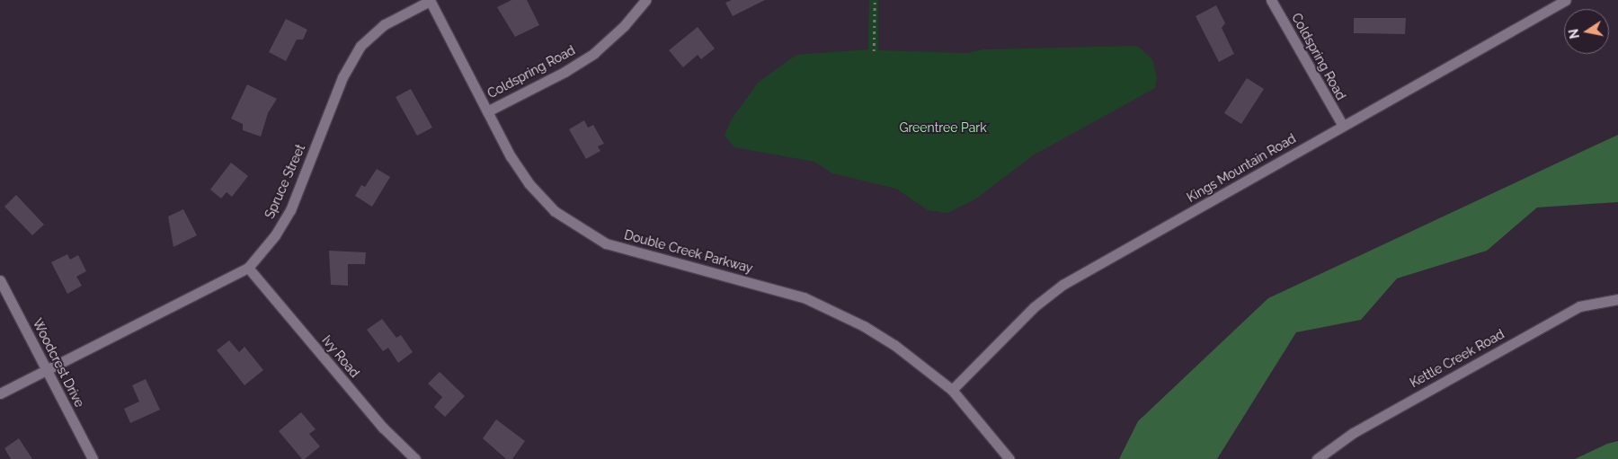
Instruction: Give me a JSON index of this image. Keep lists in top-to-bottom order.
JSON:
{
  "streets": {
    "street": [
      "Coldspring Road",
      "Kings Mountain Road",
      "Spruce Street",
      "Double Creek Parkway",
      "Ivy Road",
      "Kettle Creek Road",
      "Woodcrest Drive"
    ]
  },
  "crossings": [
    ["Coldspring Road", "Kings Mountain Road"],
    ["Coldspring Road", "Double Creek Parkway"],
    ["Kings Mountain Road", "Double Creek Parkway"],
    ["Spruce Street", "Double Creek Parkway"],
    ["Spruce Street", "Ivy Road"],
    ["Spruce Street", "Woodcrest Drive"]
  ],
  "parks": ["Greentree Park"],
  "north": "left"
}
